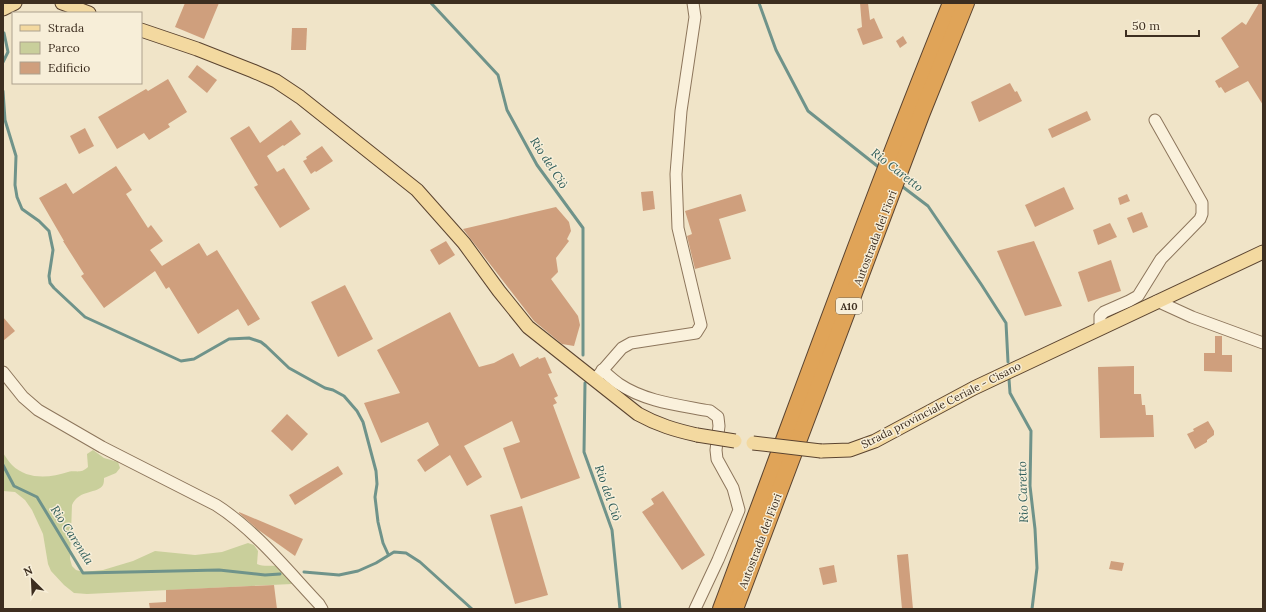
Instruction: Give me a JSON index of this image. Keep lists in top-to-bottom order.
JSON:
{
  "streets": {
    "highway": ["Autostrada dei Fiori", "A10"],
    "main road": ["Strada provinciale Ceriale - Cisano"]
  },
  "water": ["Rio del Ciò", "Rio Caretto", "Rio Carenda"],
  "legend": ["Strada", "Parco", "Edificio"],
  "scale_bar": "50 m",
  "north": "top left"
}
